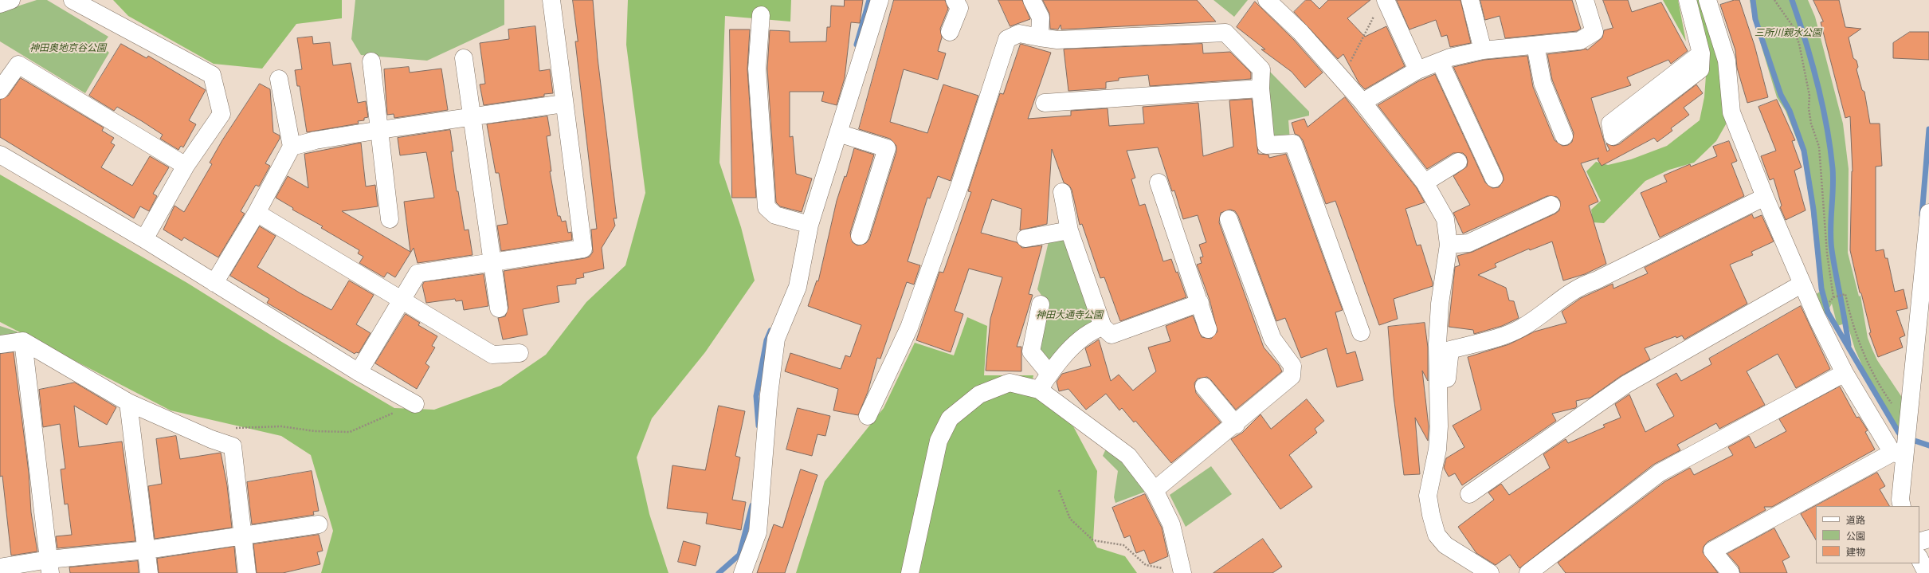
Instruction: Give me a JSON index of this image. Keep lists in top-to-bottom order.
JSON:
{
  "parks": ["三所川親水公園", "神田奥地京谷公園", "神田大通寺公園"],
  "legend": ["道路", "公園", "建物"]
}
